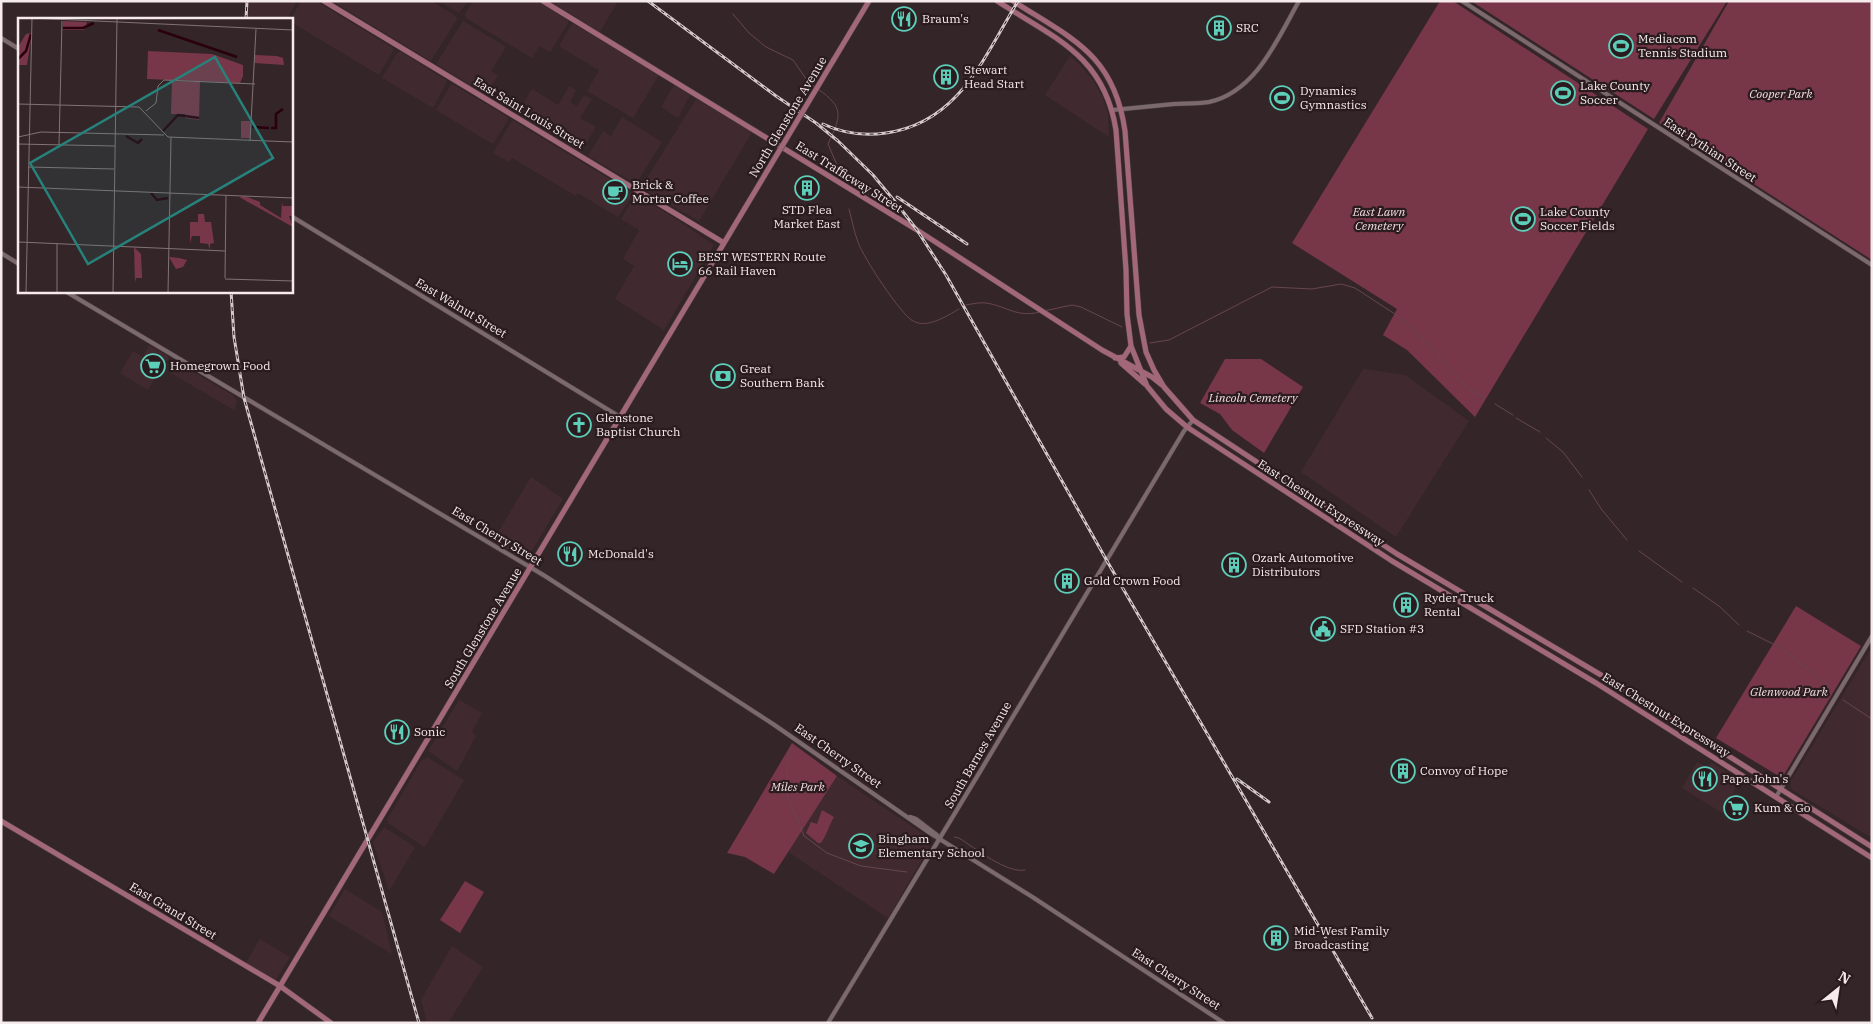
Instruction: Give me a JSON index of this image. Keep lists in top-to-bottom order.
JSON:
{
  "streets": {
    "main road": [
      "East Saint Louis Street",
      "North Glenstone Avenue",
      "East Trafficway Street",
      "East Chestnut Expressway",
      "South Glenstone Avenue",
      "East Grand Street"
    ],
    "street": [
      "East Pythian Street",
      "East Walnut Street",
      "East Cherry Street",
      "South Barnes Avenue"
    ]
  },
  "crossings": [
    ["East Saint Louis Street", "North Glenstone Avenue"],
    ["East Saint Louis Street", "South Glenstone Avenue"],
    ["North Glenstone Avenue", "South Glenstone Avenue"],
    ["East Trafficway Street", "East Chestnut Expressway"],
    ["East Walnut Street", "South Glenstone Avenue"],
    ["East Chestnut Expressway", "South Barnes Avenue"],
    ["East Cherry Street", "South Glenstone Avenue"],
    ["East Cherry Street", "South Barnes Avenue"],
    ["South Glenstone Avenue", "East Grand Street"]
  ],
  "parks": [
    "Cooper Park",
    "East Lawn Cemetery",
    "Lincoln Cemetery",
    "Glenwood Park",
    "Miles Park"
  ],
  "places": {
    "restaurant": [
      "Braum's",
      "McDonald's",
      "Sonic",
      "Papa John's"
    ],
    "building": [
      "SRC",
      "Stewart Head Start",
      "STD Flea Market East",
      "Ozark Automotive Distributors",
      "Gold Crown Food",
      "Ryder Truck Rental",
      "Convoy of Hope",
      "Mid-West Family Broadcasting"
    ],
    "sports": [
      "Mediacom Tennis Stadium",
      "Lake County Soccer",
      "Dynamics Gymnastics",
      "Lake County Soccer Fields"
    ],
    "cafe": ["Brick & Mortar Coffee"],
    "hotel": ["BEST WESTERN Route 66 Rail Haven"],
    "supermarket": ["Homegrown Food", "Kum & Go"],
    "bank": ["Great Southern Bank"],
    "church": ["Glenstone Baptist Church"],
    "public building": ["SFD Station #3"],
    "school or university": ["Bingham Elementary School"]
  },
  "north": "top right"
}
